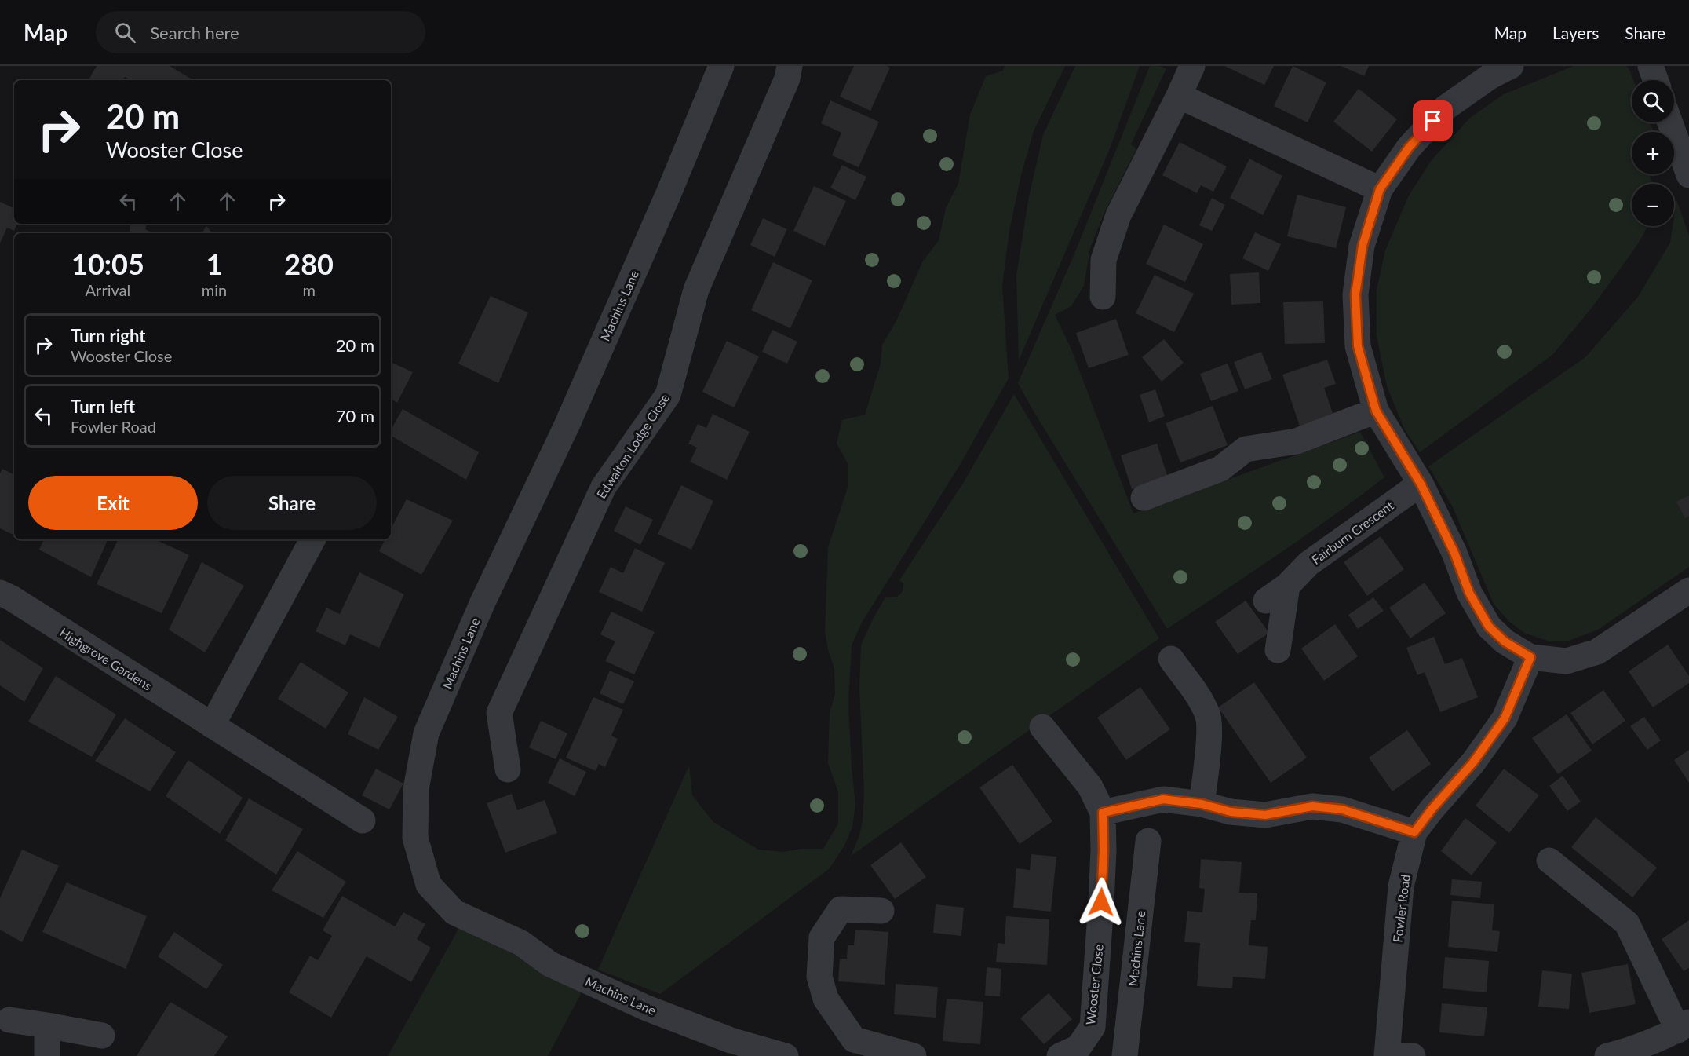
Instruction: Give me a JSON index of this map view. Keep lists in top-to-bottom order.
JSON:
{
  "streets": {
    "street": [
      "Machins Lane",
      "Edwalton Lodge Close",
      "Fairburn Crescent",
      "Highgrove Gardens",
      "Fowler Road",
      "Wooster Close"
    ]
  },
  "page": {
    "header": "Map",
    "search": "Search here",
    "nav": ["Map", "Layers", "Share"],
    "map_buttons": ["+", "−"],
    "turn": ["20 m", "Wooster Close"],
    "eta": [
      "10:05",
      "Arrival",
      "1",
      "min",
      "280",
      "m"
    ],
    "list": [
      {
        "name": "Turn right",
        "note": "Wooster Close",
        "value": "20 m"
      },
      {
        "name": "Turn left",
        "note": "Fowler Road",
        "value": "70 m"
      }
    ],
    "buttons": ["Exit", "Share"]
  }
}
